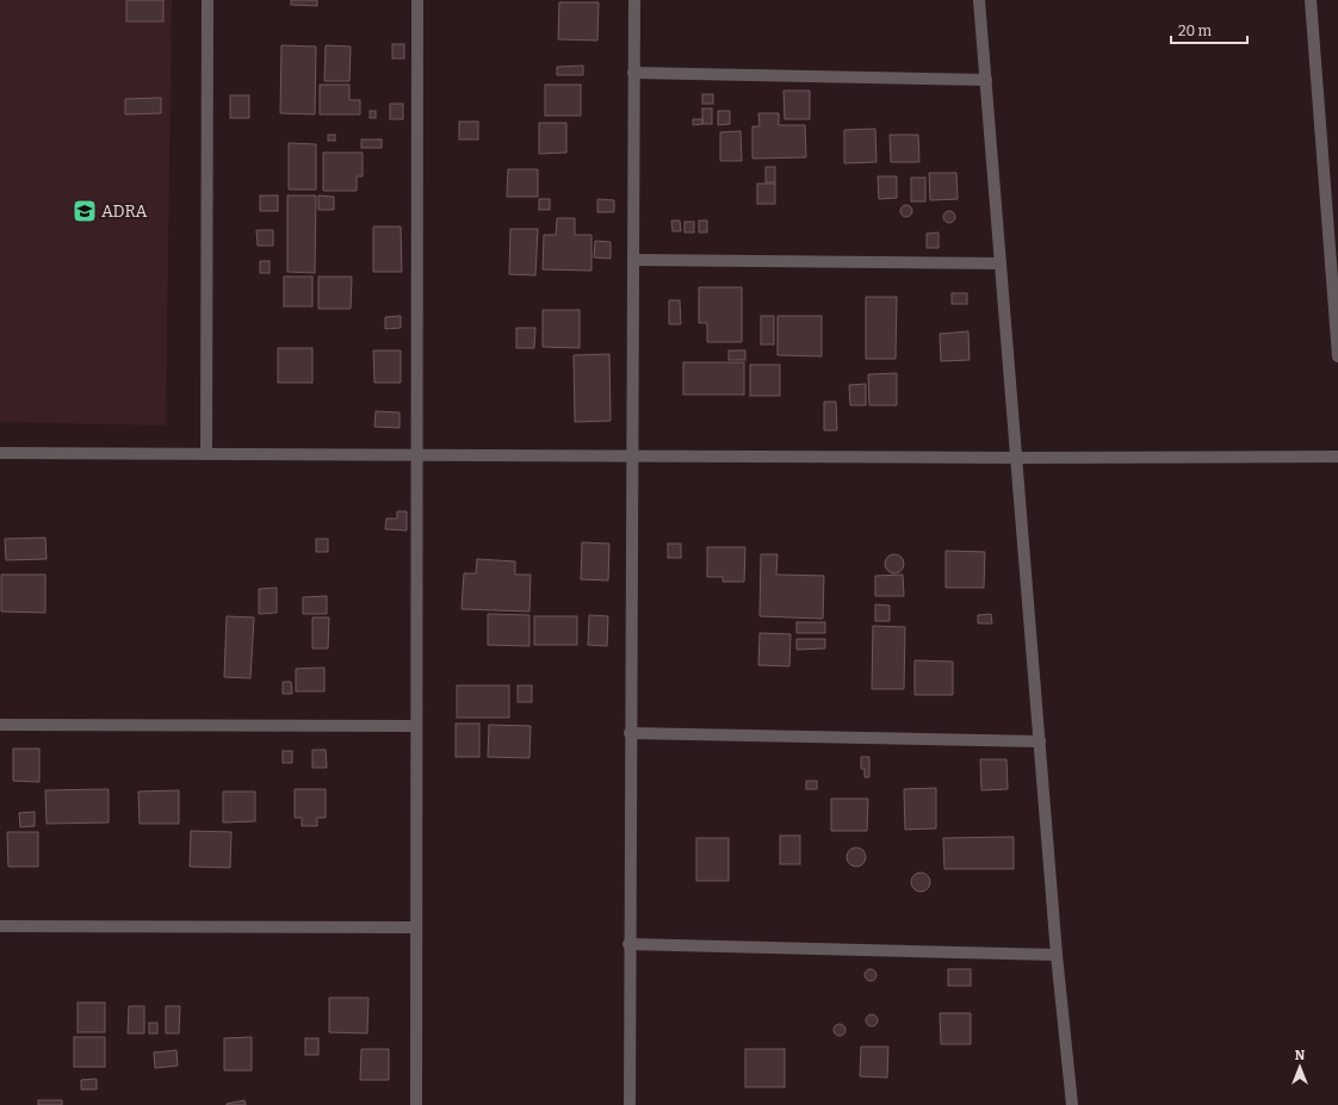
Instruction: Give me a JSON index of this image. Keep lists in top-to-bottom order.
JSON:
{
  "places": {
    "school or university": ["ADRA"]
  },
  "scale_bar": "20 m",
  "north": "top"
}
